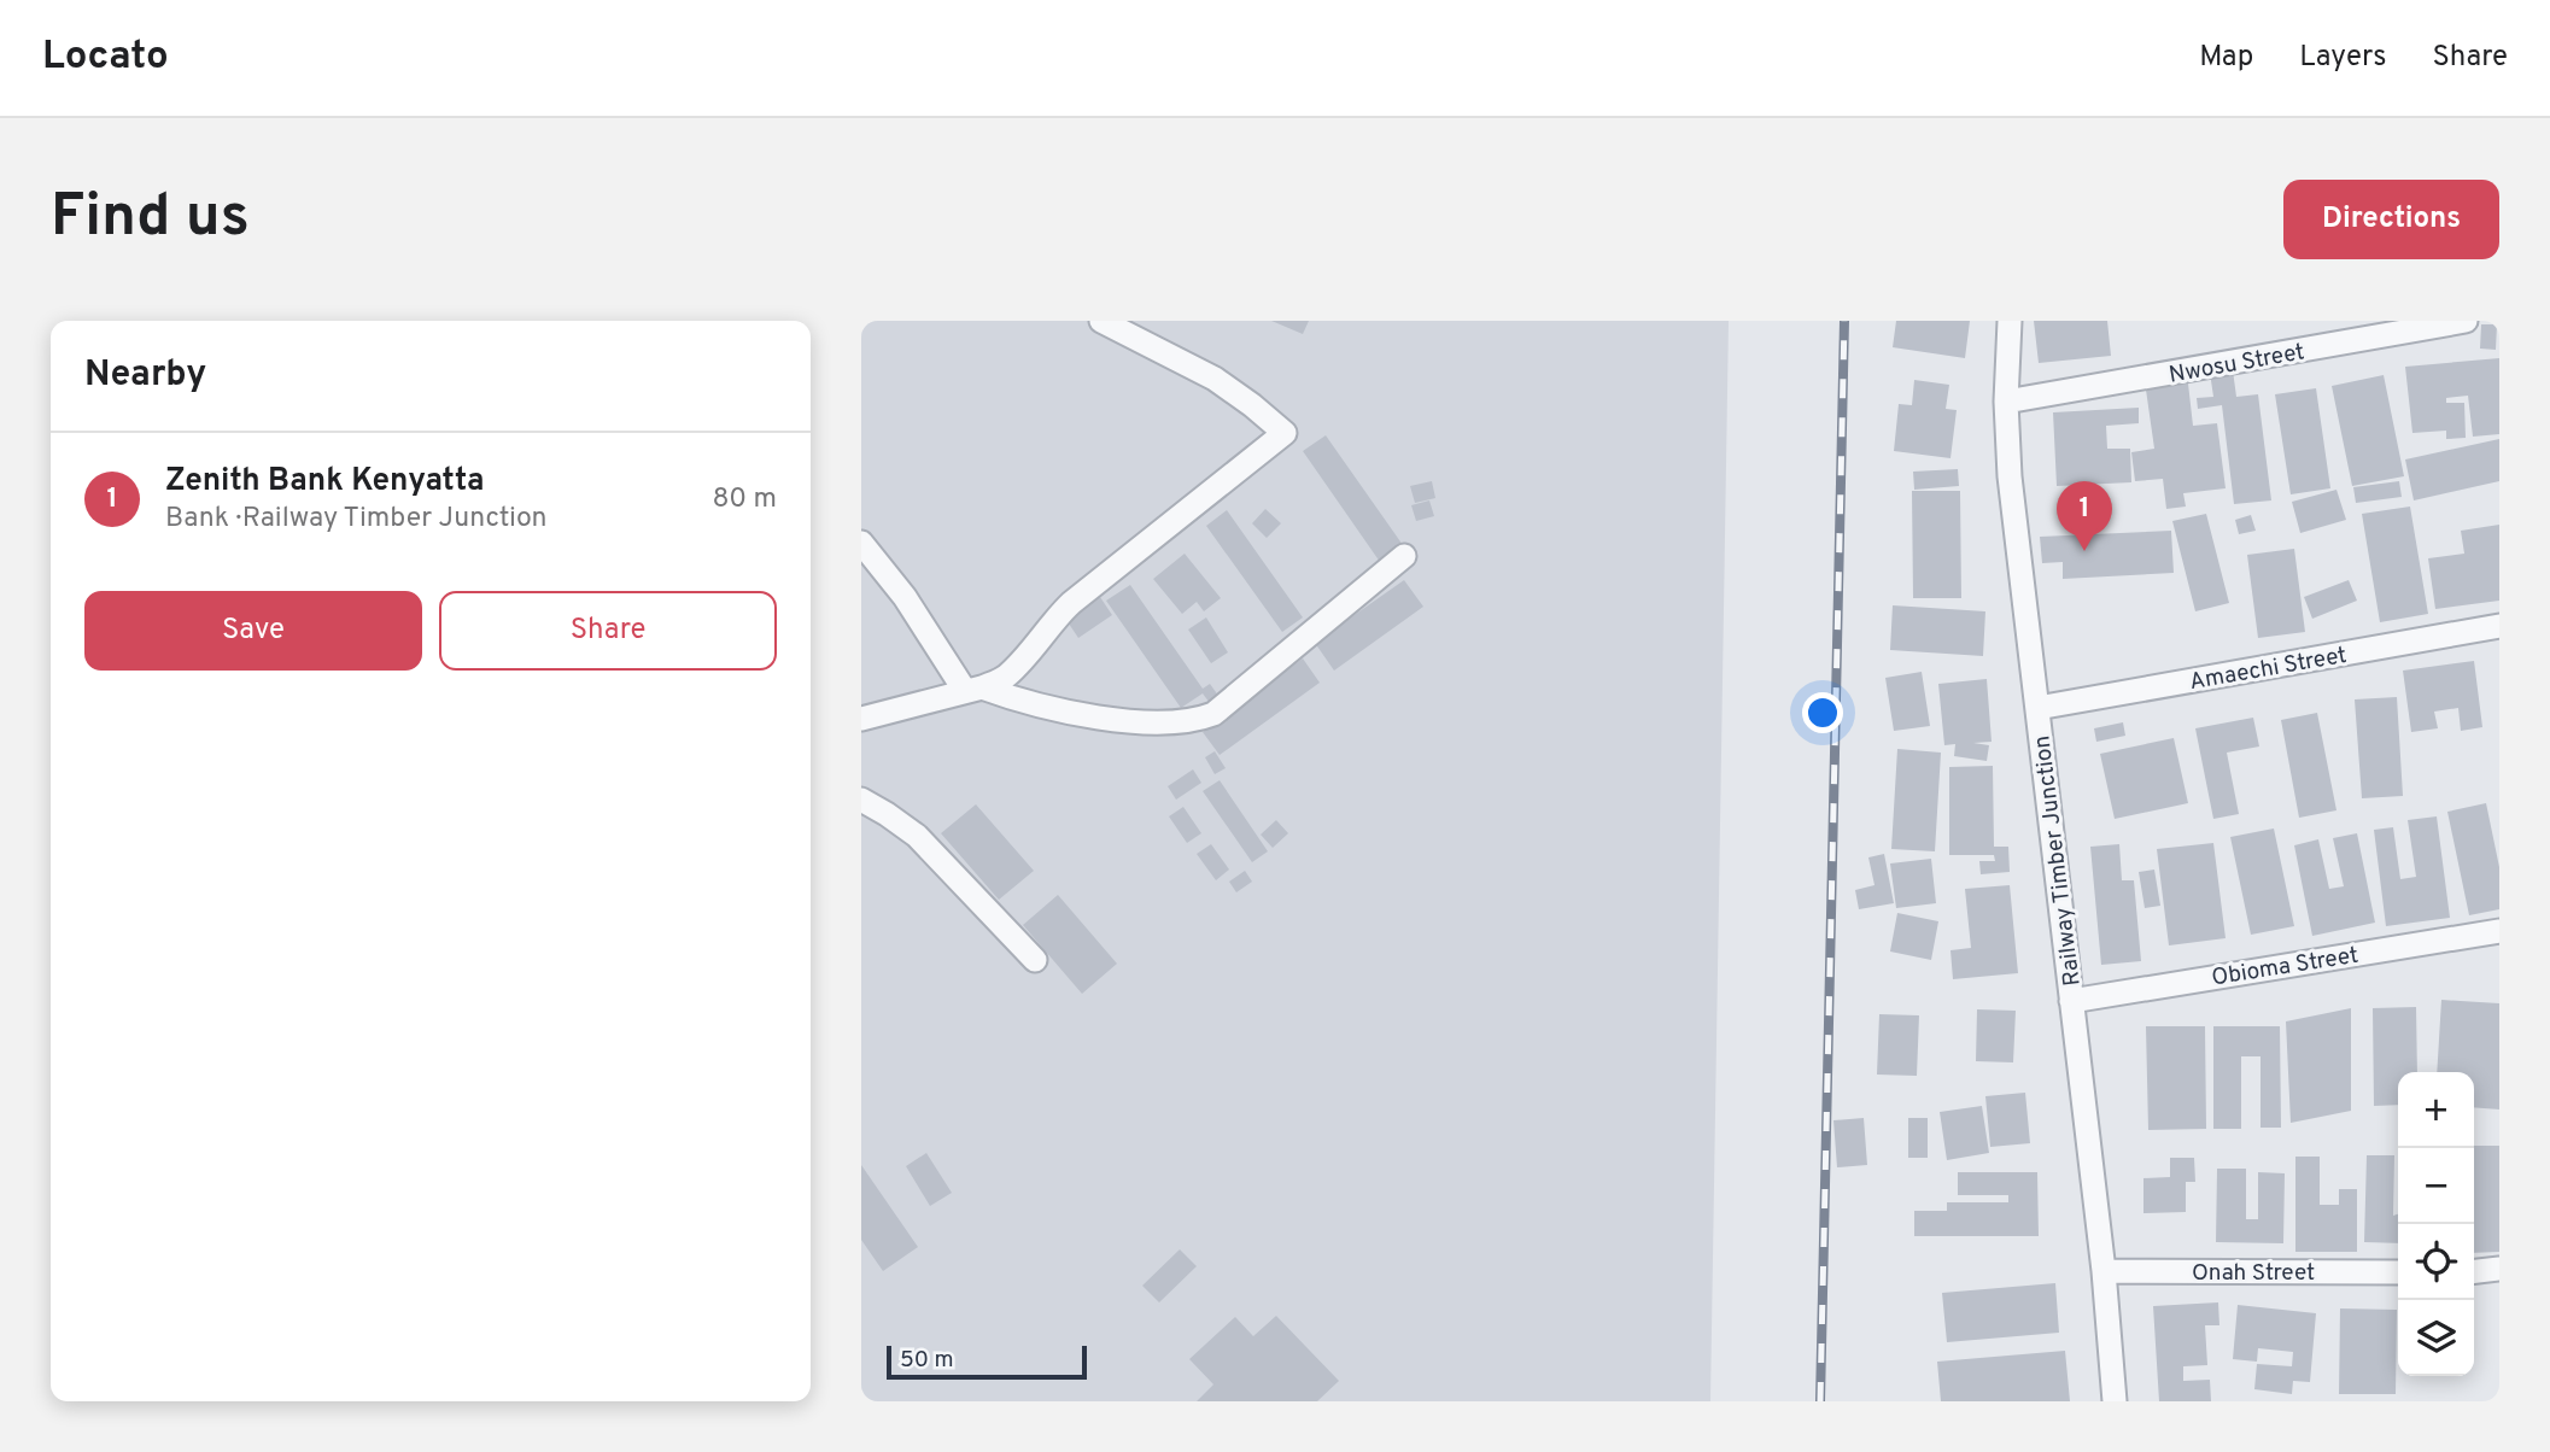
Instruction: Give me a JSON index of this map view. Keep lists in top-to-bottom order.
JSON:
{
  "streets": {
    "street": [
      "Nwosu Street",
      "Amaechi Street",
      "Railway Timber Junction",
      "Obioma Street",
      "Onah Street"
    ]
  },
  "crossings": [
    ["Nwosu Street", "Railway Timber Junction"],
    ["Amaechi Street", "Railway Timber Junction"],
    ["Railway Timber Junction", "Obioma Street"],
    ["Railway Timber Junction", "Onah Street"]
  ],
  "scale_bar": "50 m",
  "page": {
    "header": "Locato",
    "nav": ["Map", "Layers", "Share"],
    "buttons": [
      "Directions",
      ["Save", "Share"]
    ],
    "title": "Find us",
    "heading": "Nearby",
    "list": [
      {
        "mark": "1",
        "name": "Zenith Bank Kenyatta",
        "note": "Bank · Railway Timber Junction",
        "value": "80 m"
      }
    ],
    "pins": "1",
    "map_buttons": ["+", "−"],
    "scale": "50 m"
  }
}
